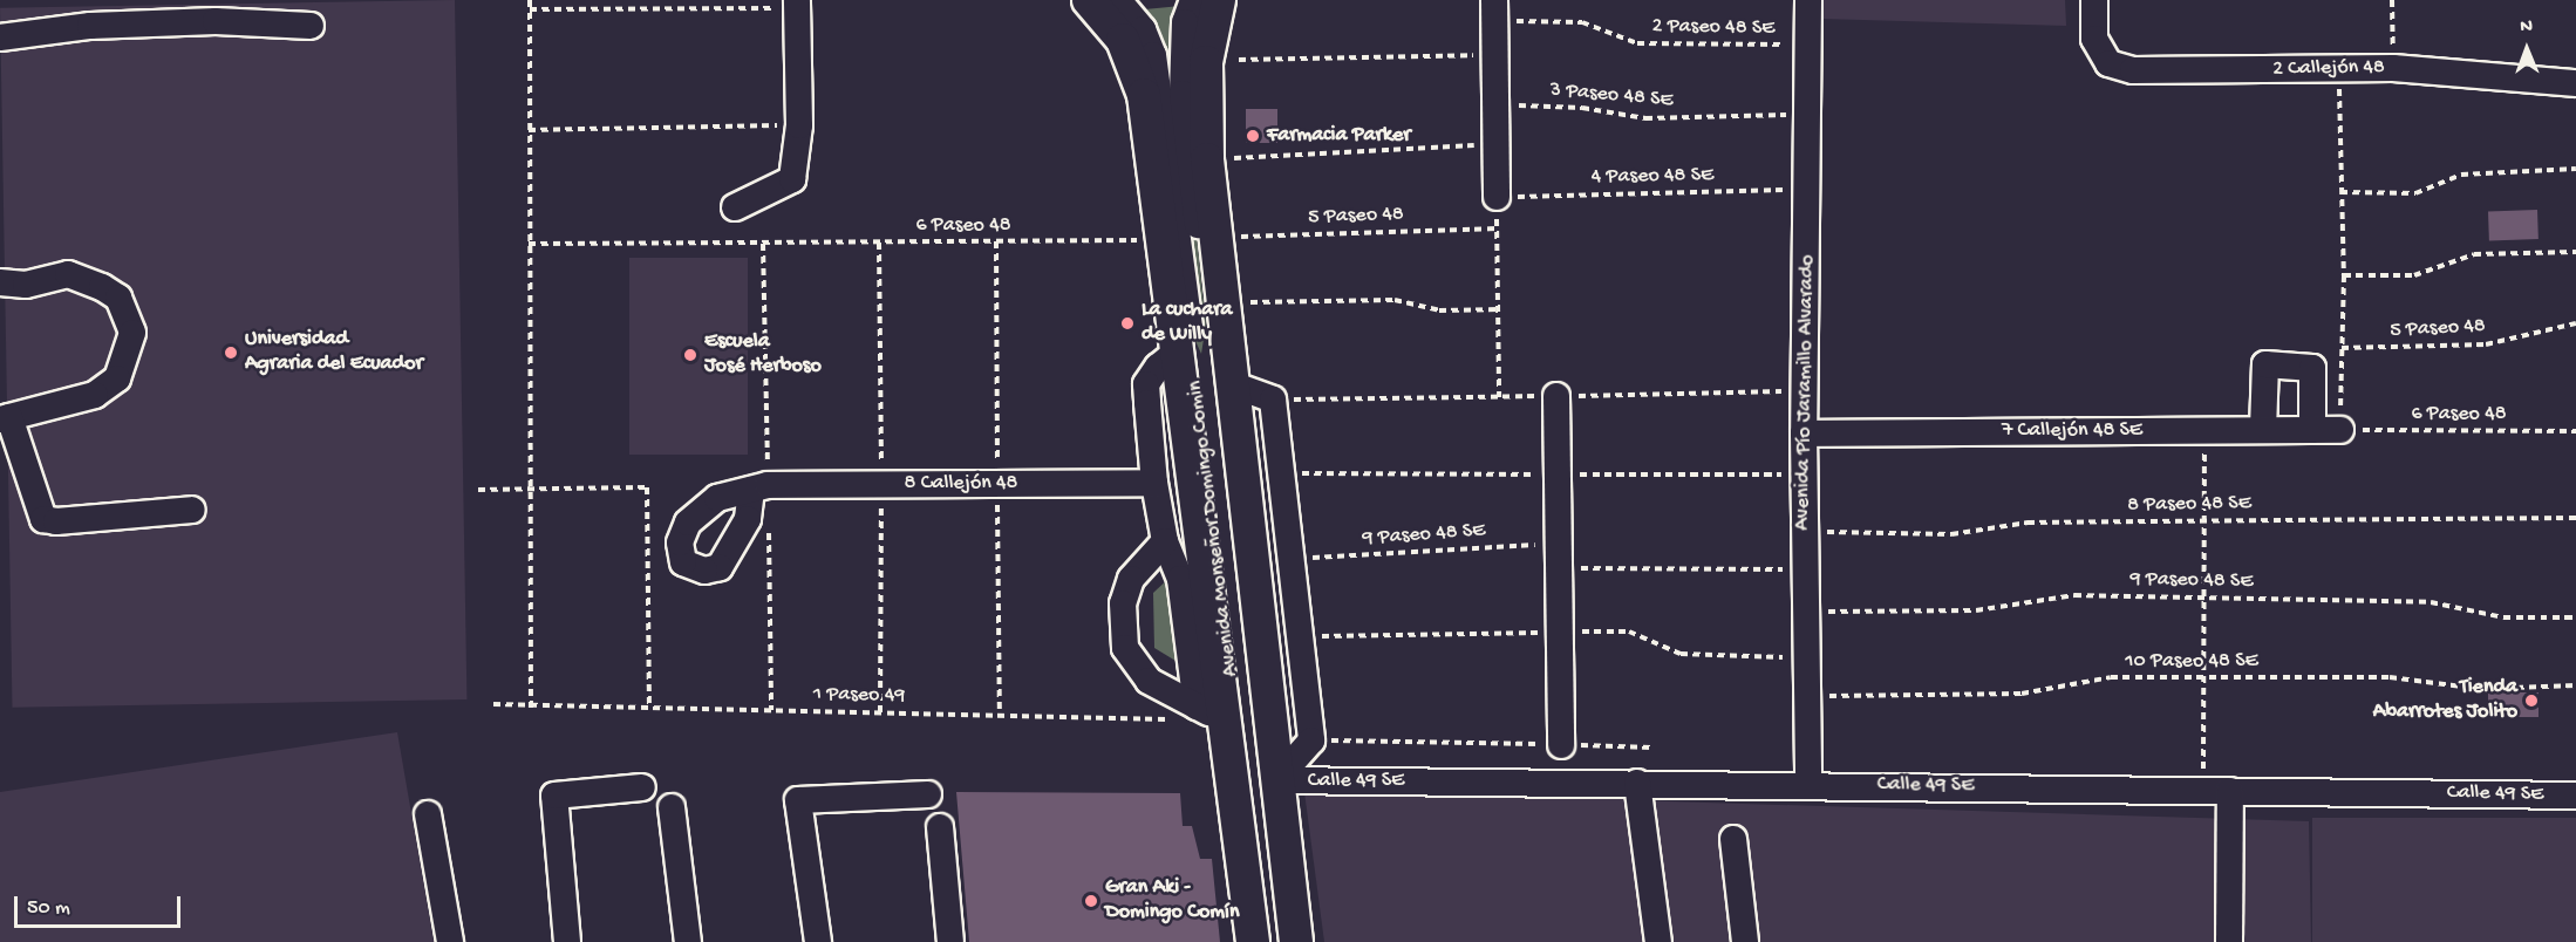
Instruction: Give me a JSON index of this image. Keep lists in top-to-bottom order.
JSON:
{
  "streets": {
    "main road": ["Avenida Monseñor Domingo Comin"],
    "street": [
      "2 Callejón 48",
      "Avenida Pío Jaramillo Alvarado",
      "7 Callejón 48 SE",
      "8 Callejón 48",
      "Calle 49 SE"
    ],
    "path": [
      "2 Paseo 48 SE",
      "3 Paseo 48 SE",
      "4 Paseo 48 SE",
      "5 Paseo 48",
      "6 Paseo 48",
      "8 Paseo 48 SE",
      "9 Paseo 48 SE",
      "10 Paseo 48 SE",
      "1 Paseo 49"
    ]
  },
  "crossings": [
    ["2 Paseo 48 SE", "Avenida Pío Jaramillo Alvarado"],
    ["3 Paseo 48 SE", "Avenida Pío Jaramillo Alvarado"],
    ["4 Paseo 48 SE", "Avenida Pío Jaramillo Alvarado"],
    ["5 Paseo 48", "Avenida Monseñor Domingo Comin"],
    ["6 Paseo 48", "7 Callejón 48 SE"],
    ["6 Paseo 48", "Avenida Monseñor Domingo Comin"],
    ["Avenida Pío Jaramillo Alvarado", "7 Callejón 48 SE"],
    ["Avenida Pío Jaramillo Alvarado", "8 Paseo 48 SE"],
    ["Avenida Pío Jaramillo Alvarado", "9 Paseo 48 SE"],
    ["Avenida Pío Jaramillo Alvarado", "10 Paseo 48 SE"],
    ["Avenida Pío Jaramillo Alvarado", "Calle 49 SE"],
    ["8 Callejón 48", "Avenida Monseñor Domingo Comin"],
    ["Avenida Monseñor Domingo Comin", "9 Paseo 48 SE"],
    ["Avenida Monseñor Domingo Comin", "1 Paseo 49"],
    ["Avenida Monseñor Domingo Comin", "Calle 49 SE"]
  ],
  "places": [
    "Farmacia Parker",
    "La cuchara de Willy",
    "Universidad Agraria del Ecuador",
    "Escuela José Herboso",
    "Tienda Abarrotes Jolito",
    "Gran Aki - Domingo Comín"
  ],
  "scale_bar": "50 m",
  "north": "top"
}
